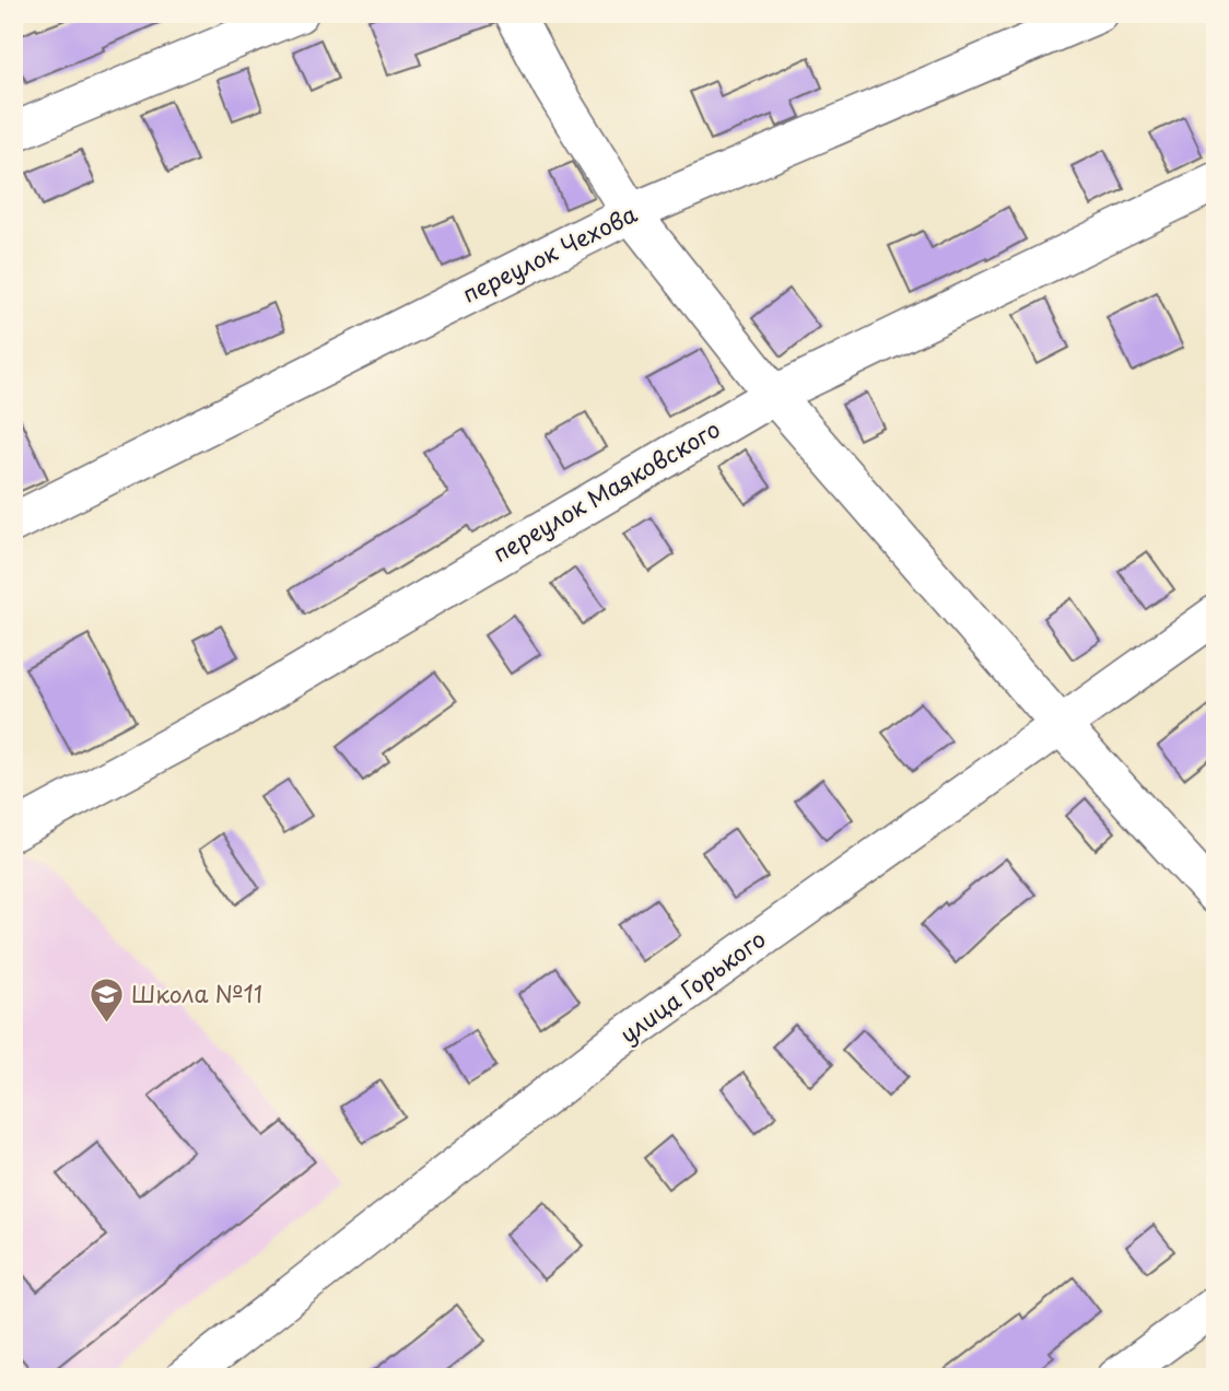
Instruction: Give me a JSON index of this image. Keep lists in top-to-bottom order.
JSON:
{
  "streets": {
    "street": ["переулок Чехова", "переулок Маяковского", "улица Горького"]
  },
  "places": {
    "school or university": ["Школа №11"]
  }
}
